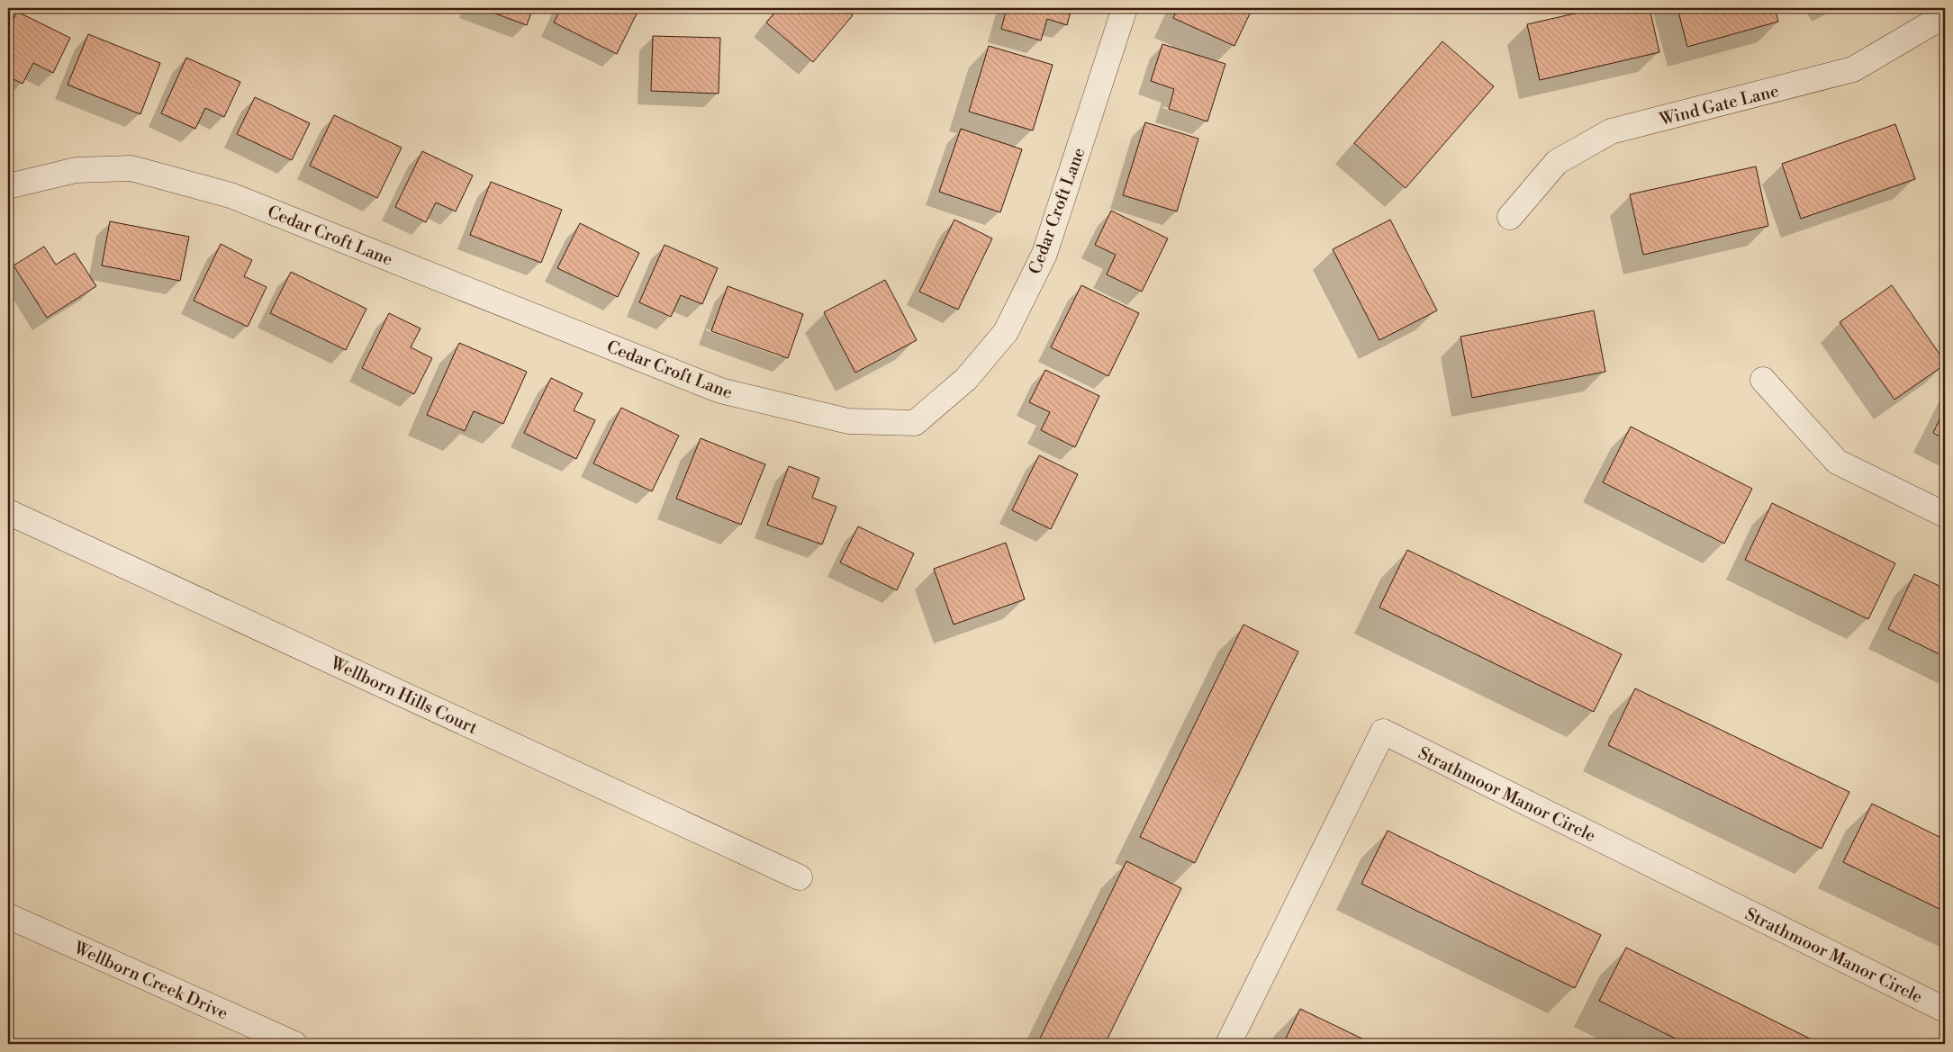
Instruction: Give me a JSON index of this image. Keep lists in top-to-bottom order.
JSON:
{
  "streets": {
    "street": [
      "Wind Gate Lane",
      "Cedar Croft Lane",
      "Wellborn Hills Court",
      "Strathmoor Manor Circle",
      "Wellborn Creek Drive"
    ]
  }
}
